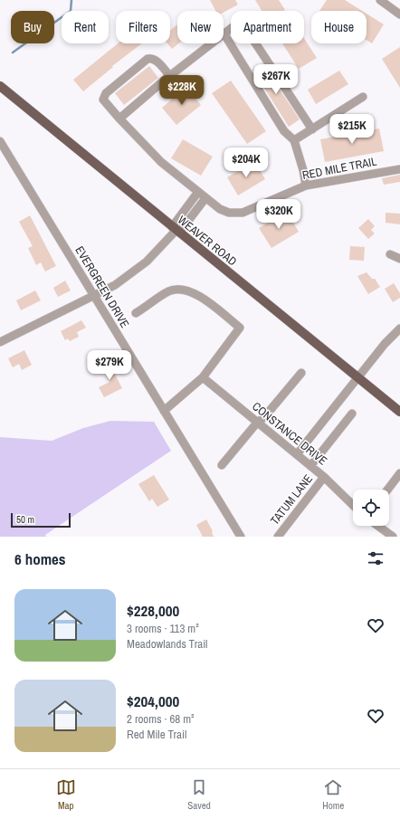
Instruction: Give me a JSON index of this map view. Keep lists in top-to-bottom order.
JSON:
{
  "streets": {
    "main road": ["WEAVER ROAD"],
    "street": [
      "RED MILE TRAIL",
      "EVERGREEN DRIVE",
      "CONSTANCE DRIVE",
      "TATUM LANE"
    ]
  },
  "crossings": [
    ["CONSTANCE DRIVE", "TATUM LANE"]
  ],
  "scale_bar": "50 m",
  "page": {
    "chip": [
      "Buy",
      "Rent",
      "Filters",
      "New",
      "Apartment",
      "House"
    ],
    "price": [
      "$267K",
      "$228K",
      "$215K",
      "$204K",
      "$320K",
      "$279K"
    ],
    "scale": "50 m",
    "heading": "6 homes",
    "list": [
      {
        "name": "$228,000",
        "note": "3 rooms · 113 m² · Meadowlands Trail"
      },
      {
        "name": "$204,000",
        "note": "2 rooms · 68 m² · Red Mile Trail"
      }
    ],
    "tabs": ["Map", "Saved", "Home"]
  }
}
